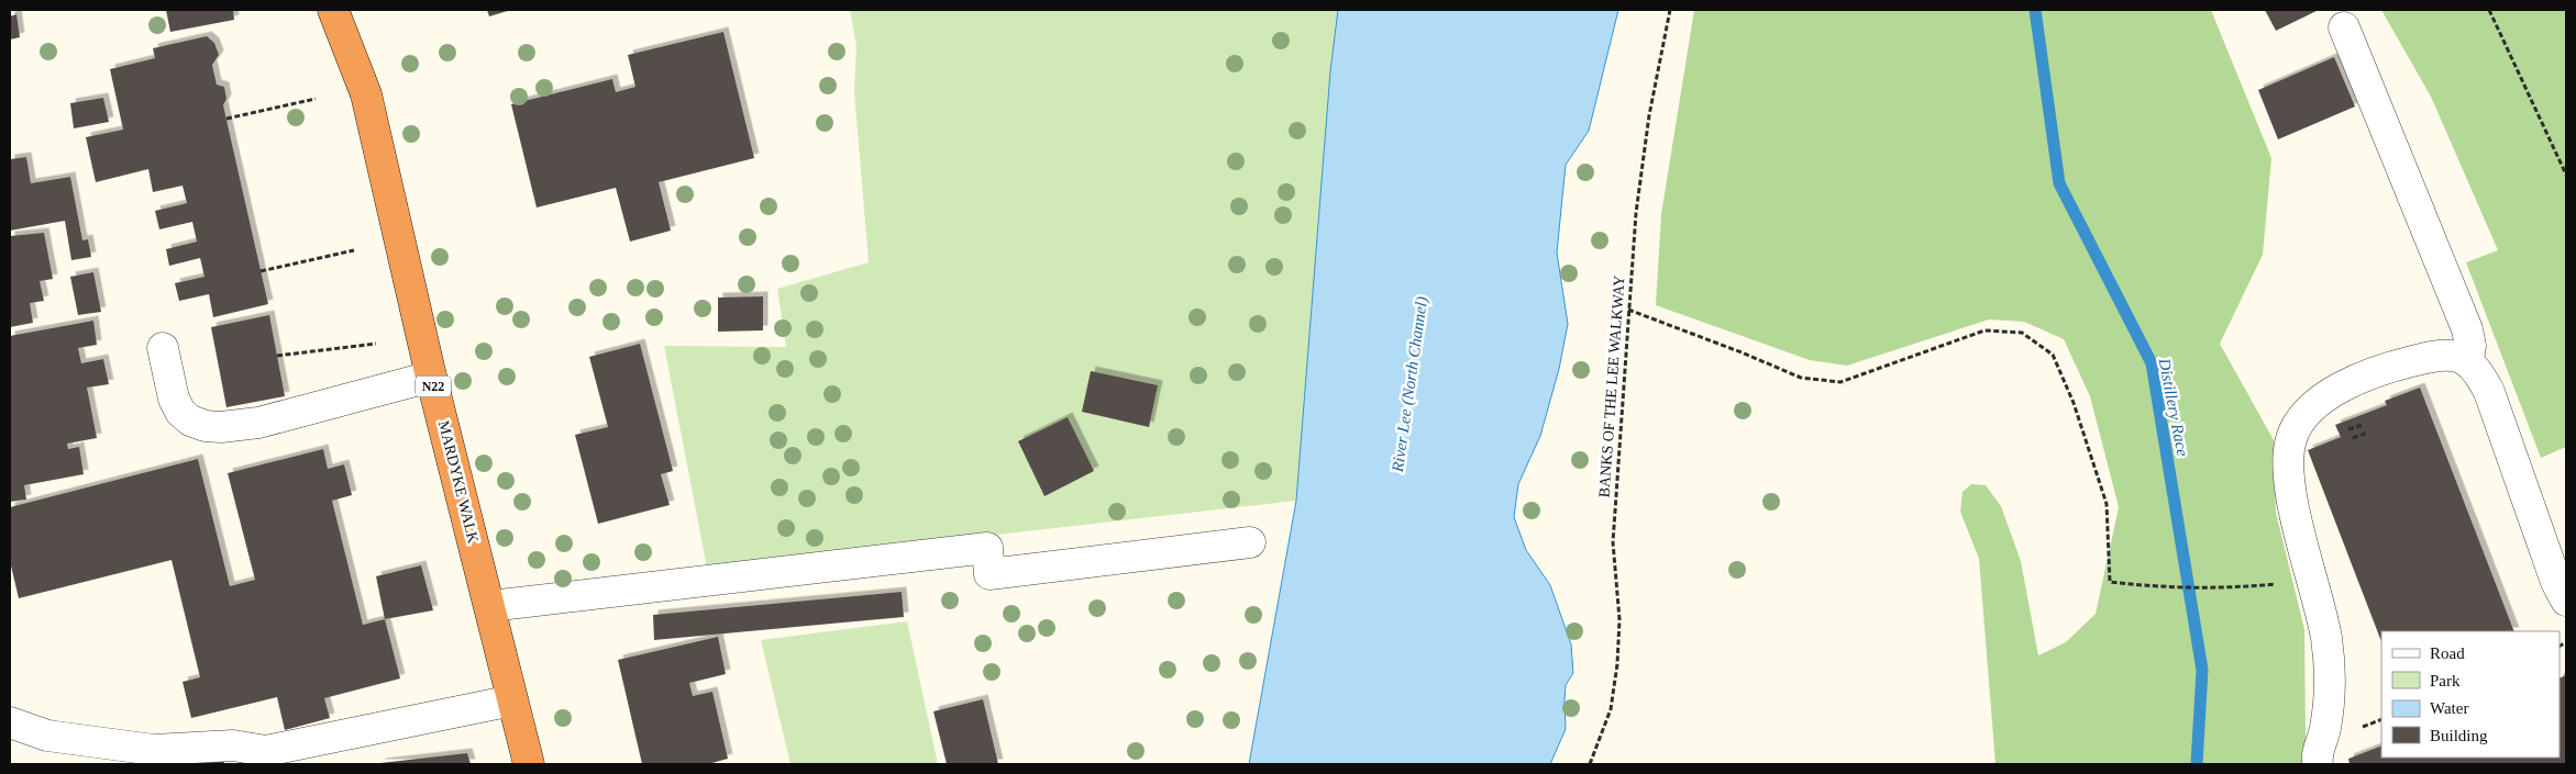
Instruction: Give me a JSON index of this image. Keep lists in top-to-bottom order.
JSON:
{
  "streets": {
    "highway": ["N22", "MARDYKE WALK"],
    "path": ["BANKS OF THE LEE WALKWAY"]
  },
  "water": ["River Lee (North Channel)", "Distillery Race"],
  "legend": [
    "Road",
    "Park",
    "Water",
    "Building"
  ]
}
